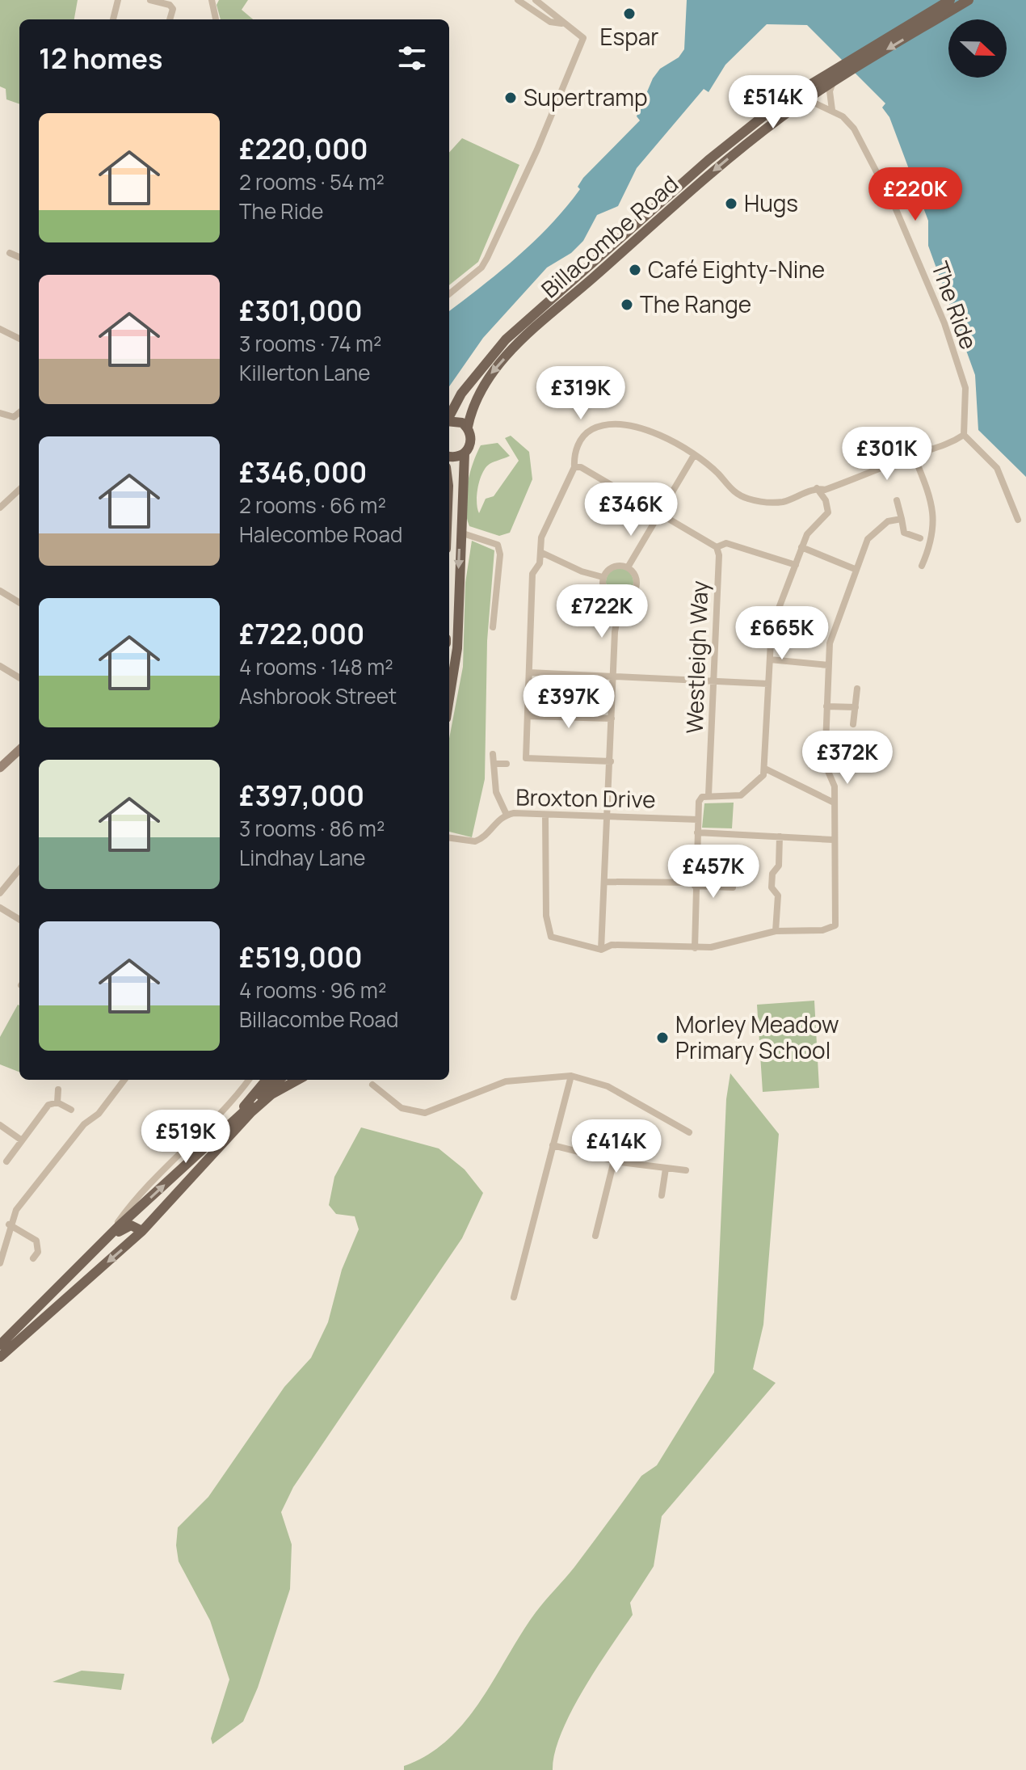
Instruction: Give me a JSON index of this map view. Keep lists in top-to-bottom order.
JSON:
{
  "streets": {
    "main road": ["Billacombe Road"],
    "street": ["The Ride", "Westleigh Way", "Broxton Drive"]
  },
  "crossings": [
    ["Billacombe Road", "The Ride"]
  ],
  "places": [
    "Espar",
    "Supertramp",
    "Hugs",
    "Café Eighty-Nine",
    "The Range",
    "Morley Meadow Primary School"
  ],
  "north": "right",
  "page": {
    "heading": "12 homes",
    "price": [
      "£514K",
      "£220K",
      "£319K",
      "£301K",
      "£346K",
      "£722K",
      "£665K",
      "£397K",
      "£372K",
      "£457K",
      "£519K",
      "£414K"
    ],
    "list": [
      {
        "name": "£220,000",
        "note": "2 rooms · 54 m² · The Ride"
      },
      {
        "name": "£301,000",
        "note": "3 rooms · 74 m² · Killerton Lane"
      },
      {
        "name": "£346,000",
        "note": "2 rooms · 66 m² · Halecombe Road"
      },
      {
        "name": "£722,000",
        "note": "4 rooms · 148 m² · Ashbrook Street"
      },
      {
        "name": "£397,000",
        "note": "3 rooms · 86 m² · Lindhay Lane"
      },
      {
        "name": "£519,000",
        "note": "4 rooms · 96 m² · Billacombe Road"
      }
    ]
  }
}
